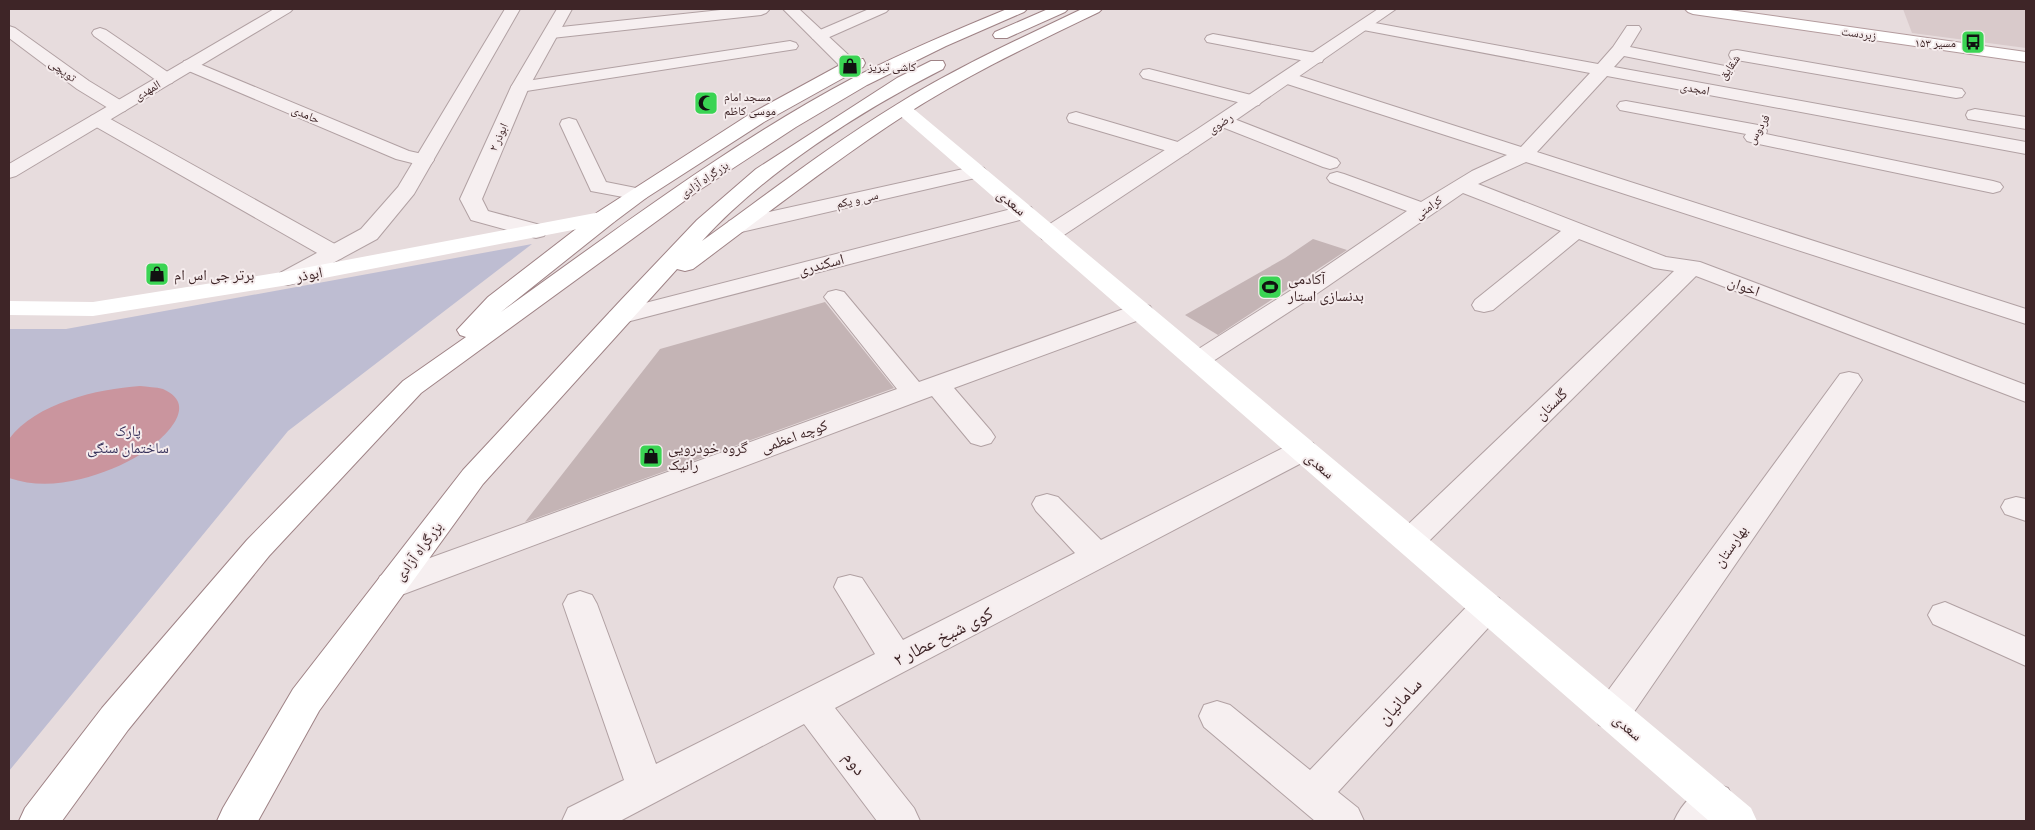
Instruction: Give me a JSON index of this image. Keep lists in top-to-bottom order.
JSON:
{
  "streets": {
    "main road": [
      "زبردست",
      "بزرگراه آزادی",
      "سعدی",
      "ابوذر"
    ],
    "street": [
      "شقایق",
      "توپچی",
      "امجدی",
      "المهدی",
      "حامدی",
      "رضوی",
      "فردوس",
      "ابوذر ۲",
      "سی و یکم",
      "کرامتی",
      "اسکندری",
      "اخوان",
      "گلستان",
      "کوچه اعظمی",
      "بهارستان",
      "کوی شیخ عطار ۲",
      "سامانیان",
      "دوم"
    ]
  },
  "crossings": [
    ["شقایق", "امجدی"],
    ["توپچی", "المهدی"],
    ["امجدی", "رضوی"],
    ["امجدی", "فردوس"],
    ["امجدی", "کرامتی"],
    ["المهدی", "حامدی"],
    ["رضوی", "سعدی"],
    ["ابوذر ۲", "ابوذر"],
    ["بزرگراه آزادی", "سی و یکم"],
    ["بزرگراه آزادی", "سعدی"],
    ["بزرگراه آزادی", "اسکندری"],
    ["بزرگراه آزادی", "ابوذر"],
    ["بزرگراه آزادی", "کوچه اعظمی"],
    ["سی و یکم", "سعدی"],
    ["سعدی", "کرامتی"],
    ["سعدی", "اسکندری"],
    ["سعدی", "گلستان"],
    ["سعدی", "کوچه اعظمی"],
    ["سعدی", "بهارستان"],
    ["سعدی", "کوی شیخ عطار ۲"],
    ["سعدی", "سامانیان"],
    ["کرامتی", "اخوان"],
    ["اخوان", "گلستان"],
    ["کوی شیخ عطار ۲", "دوم"]
  ],
  "parks": ["پارک ساختمان سنگی"],
  "places": {
    "bus stop": ["مسیر ۱۵۳"],
    "shop": ["کاشی تبریز", "برتر جی اس ام", "گروه خودرویی رانیک"],
    "mosque": ["مسجد امام موسی کاظم"],
    "sports": ["آکادمی بدنسازی استار"]
  }
}
